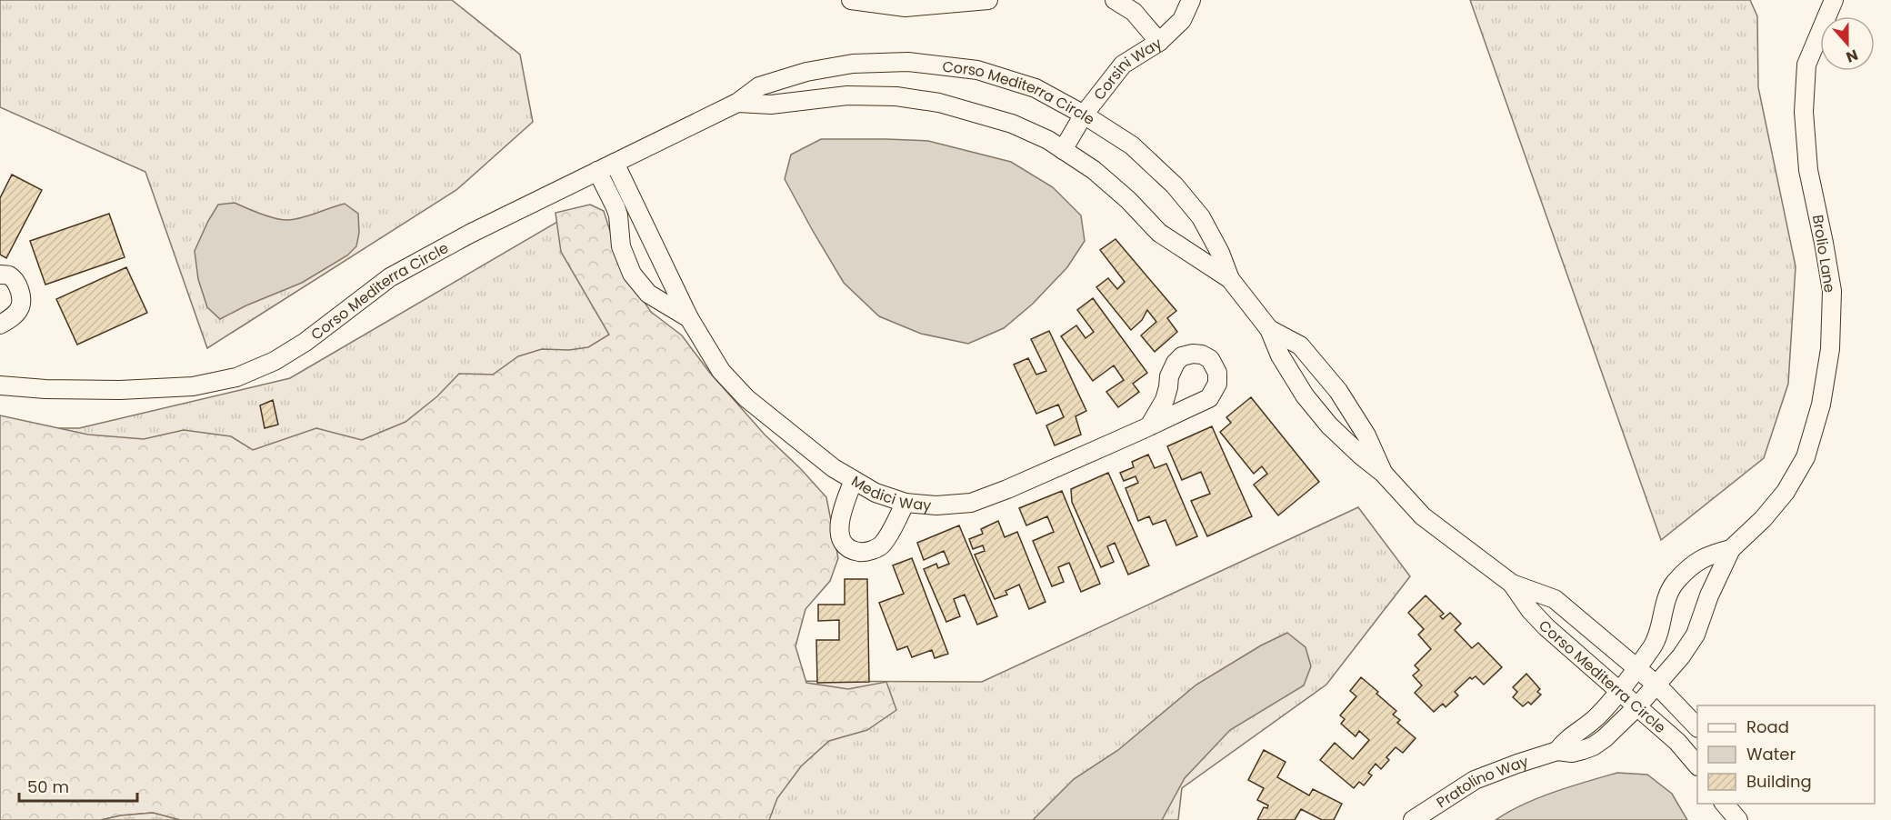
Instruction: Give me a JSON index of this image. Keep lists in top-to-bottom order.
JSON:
{
  "streets": {
    "street": [
      "Corsini Way",
      "Corso Mediterra Circle",
      "Brolio Lane",
      "Medici Way",
      "Pratolino Way"
    ]
  },
  "crossings": [
    ["Corsini Way", "Corso Mediterra Circle"],
    ["Corso Mediterra Circle", "Brolio Lane"],
    ["Corso Mediterra Circle", "Medici Way"],
    ["Corso Mediterra Circle", "Pratolino Way"],
    ["Brolio Lane", "Pratolino Way"]
  ],
  "legend": ["Road", "Water", "Building"],
  "scale_bar": "50 m",
  "north": "bottom"
}
